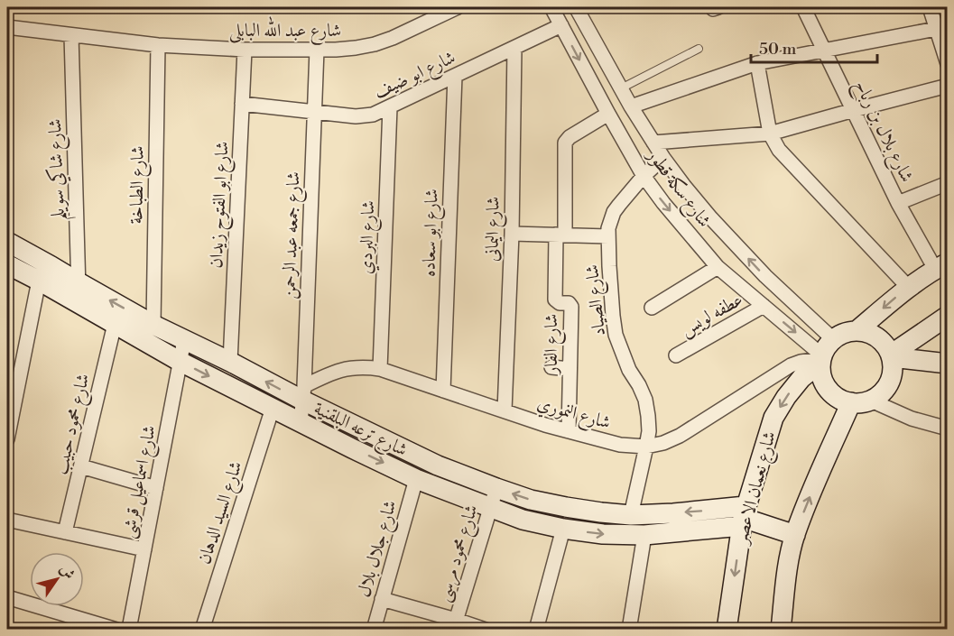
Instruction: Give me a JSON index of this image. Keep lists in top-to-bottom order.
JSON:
{
  "streets": {
    "street": [
      "شارع عبد الله البابلى",
      "شارع ابو ضيف",
      "شارع بلال بن رباح",
      "شارع شاكي سويلم",
      "شارع الطباخة",
      "شارع سكة قطور",
      "شارع ابو الفتوح زيدان",
      "شارع اليمانى",
      "شارع ابو سعاده",
      "شارع جمعه عبد الرحمن",
      "شارع البردي",
      "شارع الصياد",
      "عطفه لويس",
      "شارع الفار",
      "شارع النموري",
      "شارع محمود حبيب",
      "شارع ترعه البلقنية",
      "شارع اسماعيل قرشى",
      "شارع نعمان الاعصر",
      "شارع السيد الدهان",
      "شارع جلال بلال",
      "شارع محمود مرسى"
    ]
  },
  "crossings": [
    ["شارع عبد الله البابلى", "شارع شاكي سويلم"],
    ["شارع عبد الله البابلى", "شارع الطباخة"],
    ["شارع عبد الله البابلى", "شارع ابو الفتوح زيدان"],
    ["شارع عبد الله البابلى", "شارع جمعه عبد الرحمن"],
    ["شارع ابو ضيف", "شارع سكة قطور"],
    ["شارع ابو ضيف", "شارع ابو الفتوح زيدان"],
    ["شارع ابو ضيف", "شارع اليمانى"],
    ["شارع ابو ضيف", "شارع ابو سعاده"],
    ["شارع ابو ضيف", "شارع جمعه عبد الرحمن"],
    ["شارع ابو ضيف", "شارع البردي"],
    ["شارع شاكي سويلم", "شارع ترعه البلقنية"],
    ["شارع الطباخة", "شارع ترعه البلقنية"],
    ["شارع سكة قطور", "شارع الصياد"],
    ["شارع سكة قطور", "عطفه لويس"],
    ["شارع سكة قطور", "شارع الفار"],
    ["شارع سكة قطور", "شارع النموري"],
    ["شارع سكة قطور", "شارع نعمان الاعصر"],
    ["شارع ابو الفتوح زيدان", "شارع ترعه البلقنية"],
    ["شارع اليمانى", "شارع النموري"],
    ["شارع ابو سعاده", "شارع النموري"],
    ["شارع جمعه عبد الرحمن", "شارع النموري"],
    ["شارع جمعه عبد الرحمن", "شارع ترعه البلقنية"],
    ["شارع البردي", "شارع النموري"],
    ["شارع الصياد", "شارع النموري"],
    ["شارع الصياد", "شارع ترعه البلقنية"],
    ["شارع الفار", "شارع النموري"],
    ["شارع النموري", "شارع ترعه البلقنية"],
    ["شارع النموري", "شارع نعمان الاعصر"],
    ["شارع محمود حبيب", "شارع ترعه البلقنية"],
    ["شارع ترعه البلقنية", "شارع اسماعيل قرشى"],
    ["شارع ترعه البلقنية", "شارع نعمان الاعصر"],
    ["شارع ترعه البلقنية", "شارع السيد الدهان"],
    ["شارع ترعه البلقنية", "شارع جلال بلال"],
    ["شارع ترعه البلقنية", "شارع محمود مرسى"]
  ],
  "scale_bar": "50 m",
  "north": "top right"
}
